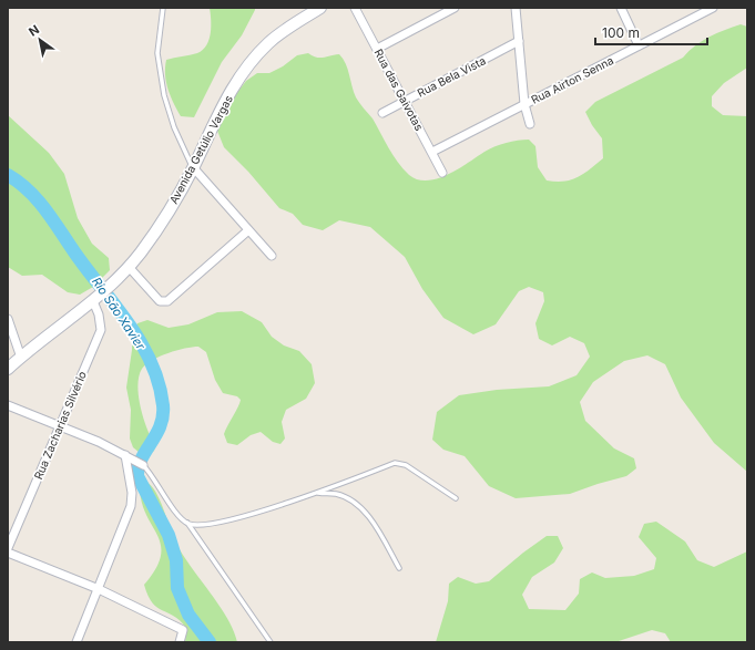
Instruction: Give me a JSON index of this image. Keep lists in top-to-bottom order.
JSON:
{
  "streets": {
    "street": [
      "Rua Bela Vista",
      "Rua Airton Senna",
      "Rua das Gaivotas",
      "Avenida Getúlio Vargas",
      "Rua Zacharias Silvério"
    ]
  },
  "crossings": [
    ["Rua Bela Vista", "Rua das Gaivotas"],
    ["Rua Airton Senna", "Rua das Gaivotas"],
    ["Avenida Getúlio Vargas", "Rua Zacharias Silvério"]
  ],
  "water": ["Rio São Xavier"],
  "scale_bar": "100 m",
  "north": "top left"
}
